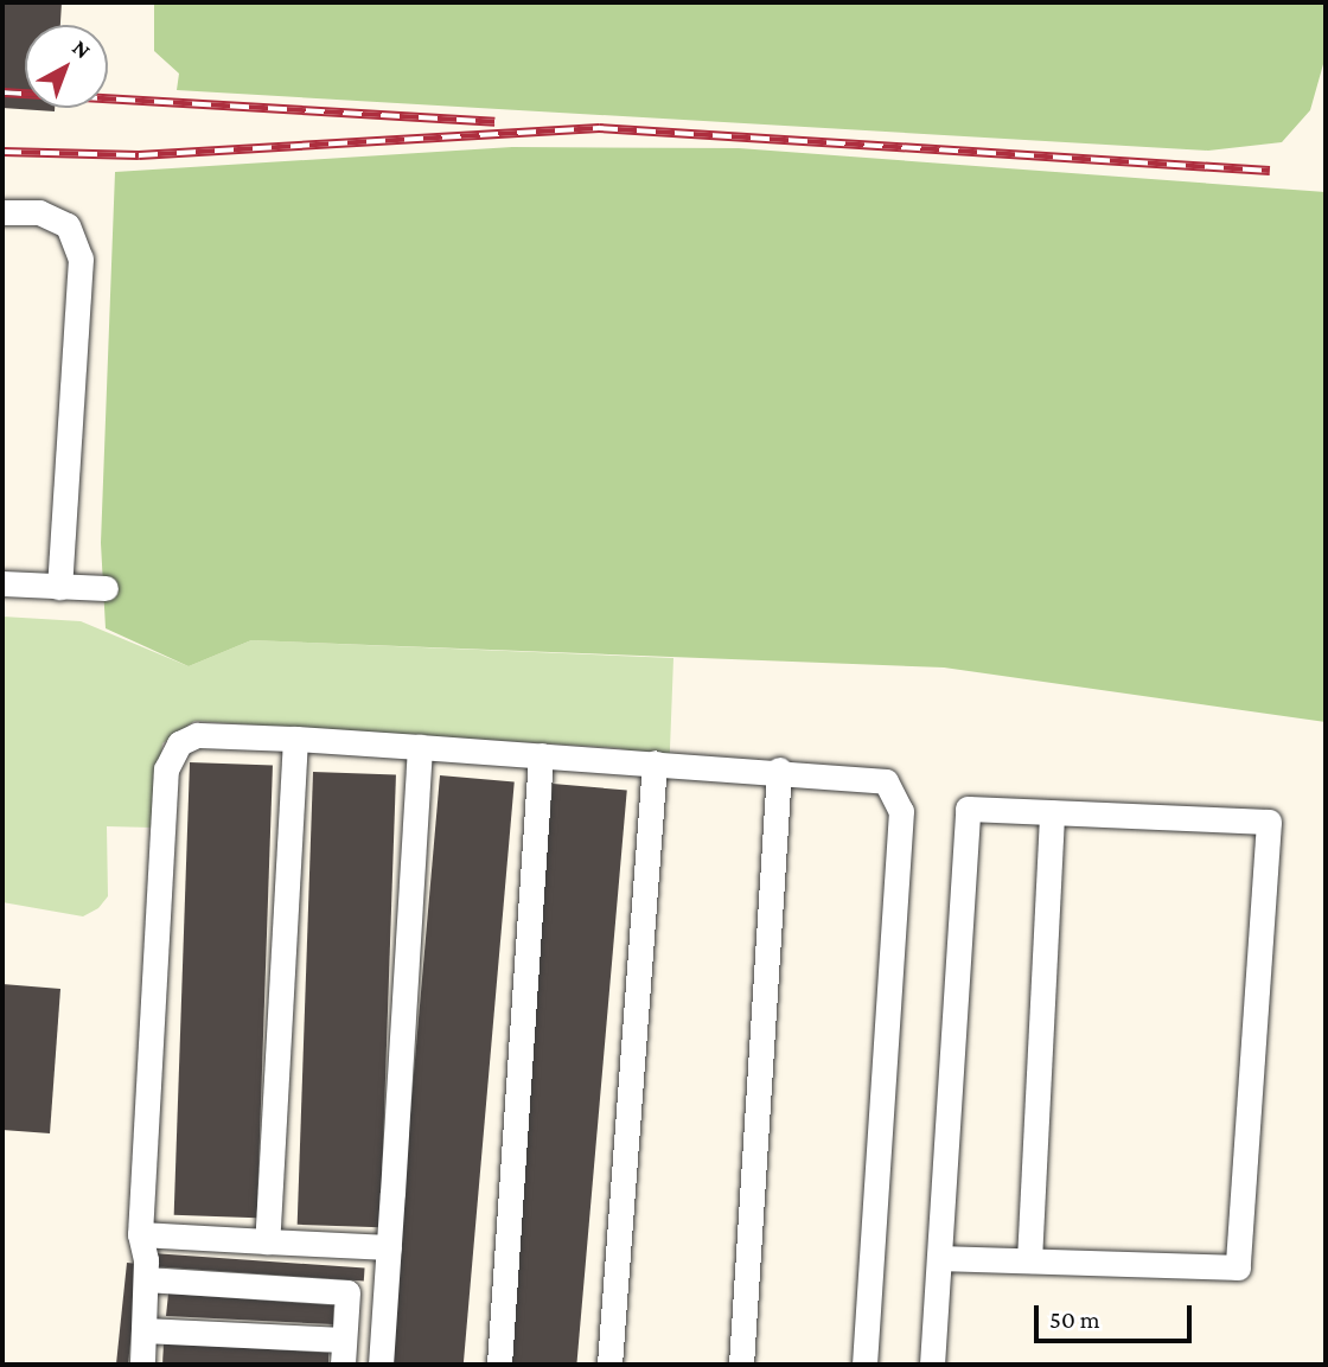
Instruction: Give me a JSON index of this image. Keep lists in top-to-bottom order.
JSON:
{
  "scale_bar": "50 m",
  "north": "top right"
}
